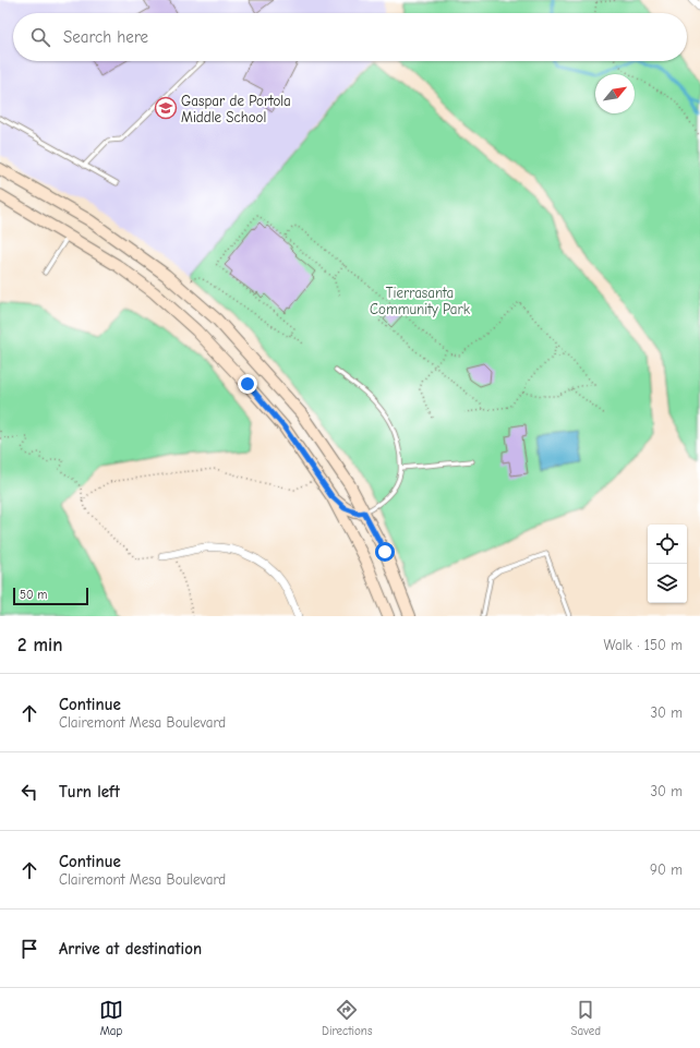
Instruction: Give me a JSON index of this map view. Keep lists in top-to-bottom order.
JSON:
{
  "parks": ["Tierrasanta Community Park"],
  "places": {
    "school or university": ["Gaspar de Portola Middle School"]
  },
  "scale_bar": "50 m",
  "north": "top right",
  "page": {
    "search": "Search here",
    "scale": "50 m",
    "heading": ["2 min", "Walk · 150 m"],
    "list": [
      ["Continue", "Clairemont Mesa Boulevard", "30 m"],
      ["Turn left", "30 m"],
      ["Continue", "Clairemont Mesa Boulevard", "90 m"],
      "Arrive at destination"
    ],
    "nav": ["Map", "Directions", "Saved"]
  }
}
